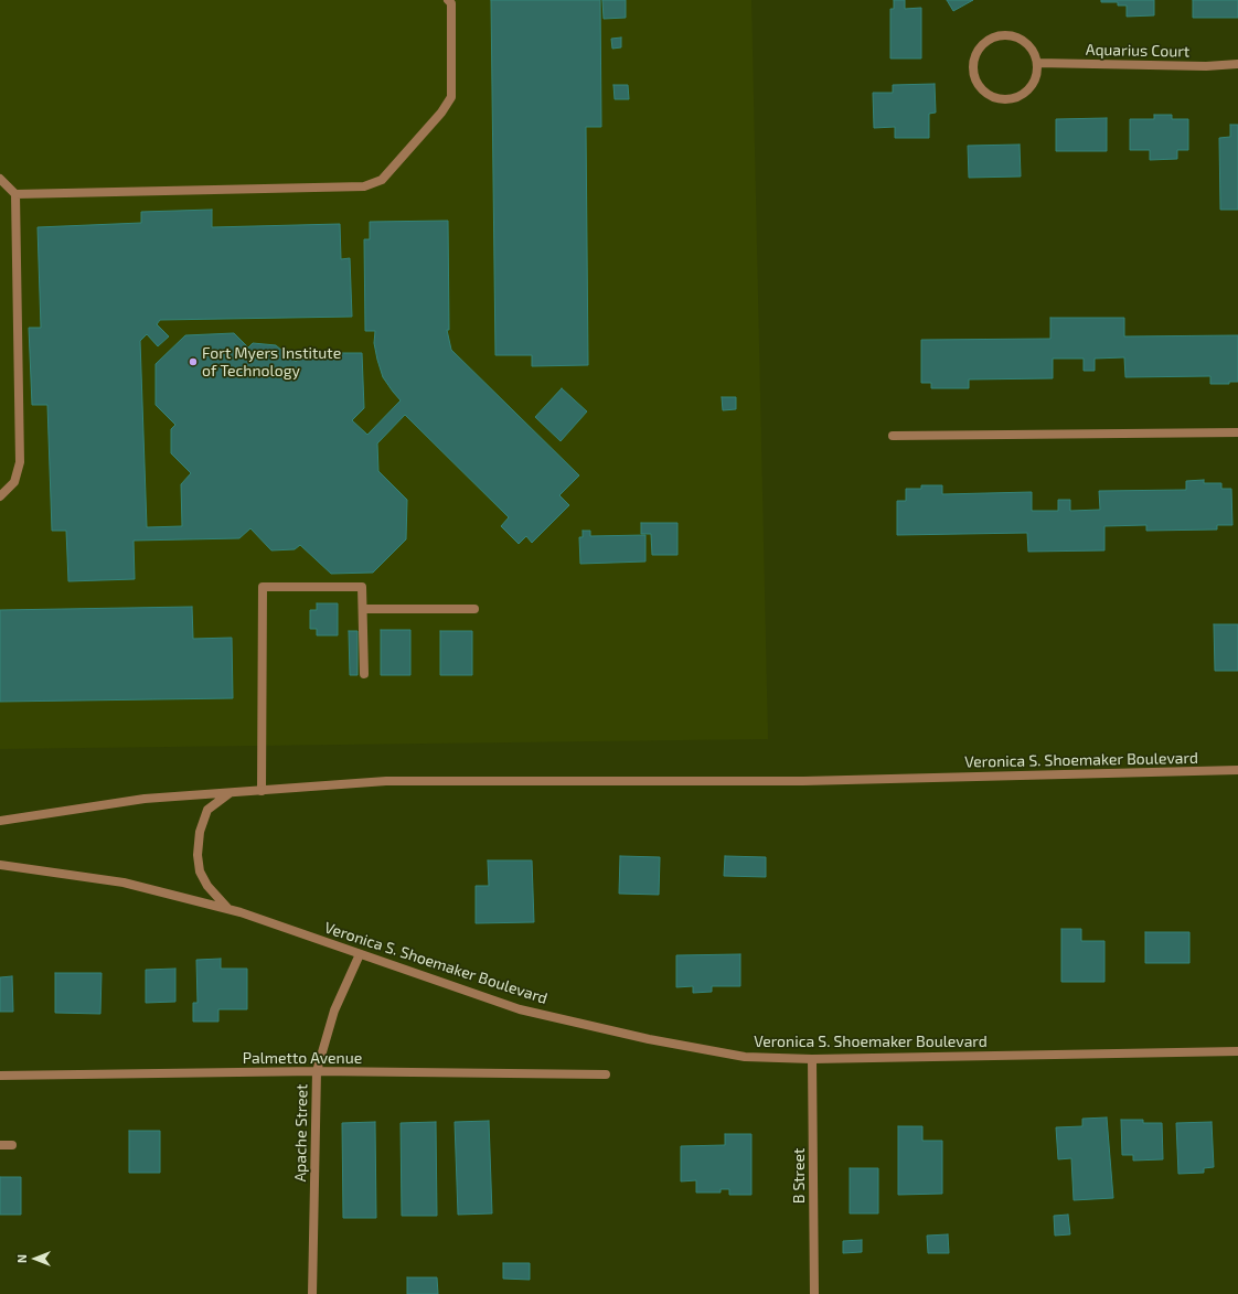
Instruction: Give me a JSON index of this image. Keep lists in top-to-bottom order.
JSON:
{
  "streets": {
    "street": [
      "Aquarius Court",
      "Veronica S. Shoemaker Boulevard",
      "Palmetto Avenue",
      "Apache Street",
      "B Street"
    ]
  },
  "crossings": [
    ["Veronica S. Shoemaker Boulevard", "Apache Street"],
    ["Veronica S. Shoemaker Boulevard", "B Street"],
    ["Palmetto Avenue", "Apache Street"]
  ],
  "places": ["Fort Myers Institute of Technology"],
  "north": "left"
}
